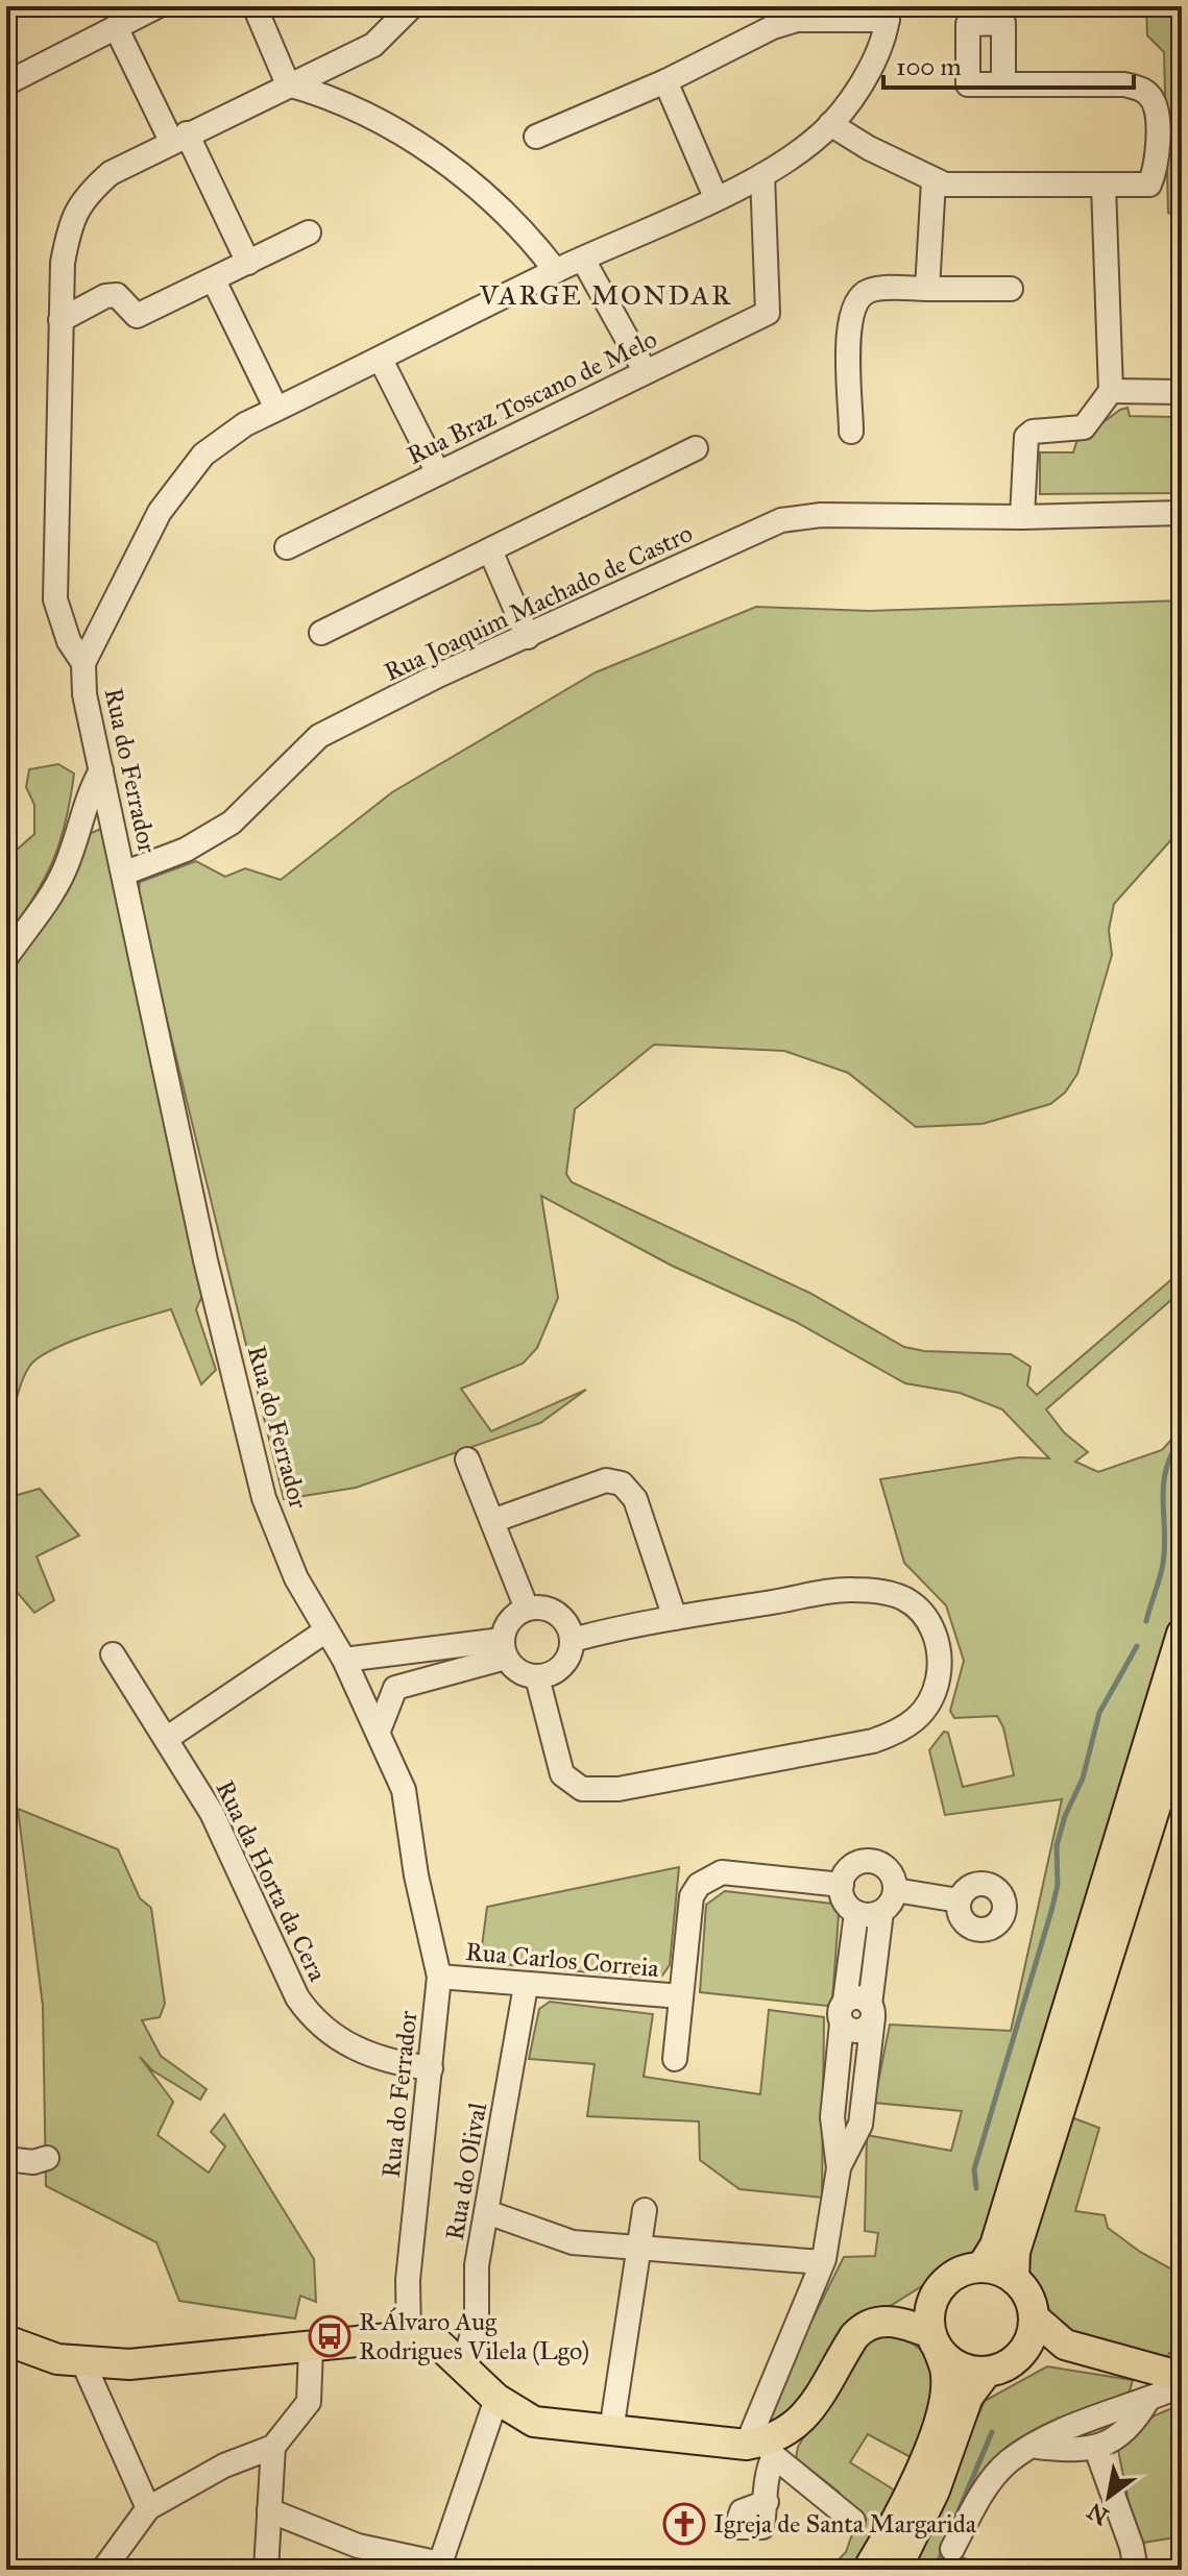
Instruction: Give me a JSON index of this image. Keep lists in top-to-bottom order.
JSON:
{
  "streets": {
    "street": [
      "Rua Braz Toscano de Melo",
      "Rua Joaquim Machado de Castro",
      "Rua do Ferrador",
      "Rua da Horta da Cera",
      "Rua Carlos Correia",
      "Rua do Olival"
    ]
  },
  "crossings": [
    ["Rua Joaquim Machado de Castro", "Rua do Ferrador"],
    ["Rua do Ferrador", "Rua da Horta da Cera"],
    ["Rua do Ferrador", "Rua Carlos Correia"],
    ["Rua Carlos Correia", "Rua do Olival"]
  ],
  "districts": ["VARGE MONDAR"],
  "places": {
    "bus stop": ["R Álvaro Aug Rodrigues Vilela (Lgo)"],
    "church": ["Igreja de Santa Margarida"]
  },
  "scale_bar": "100 m",
  "north": "bottom left"
}
